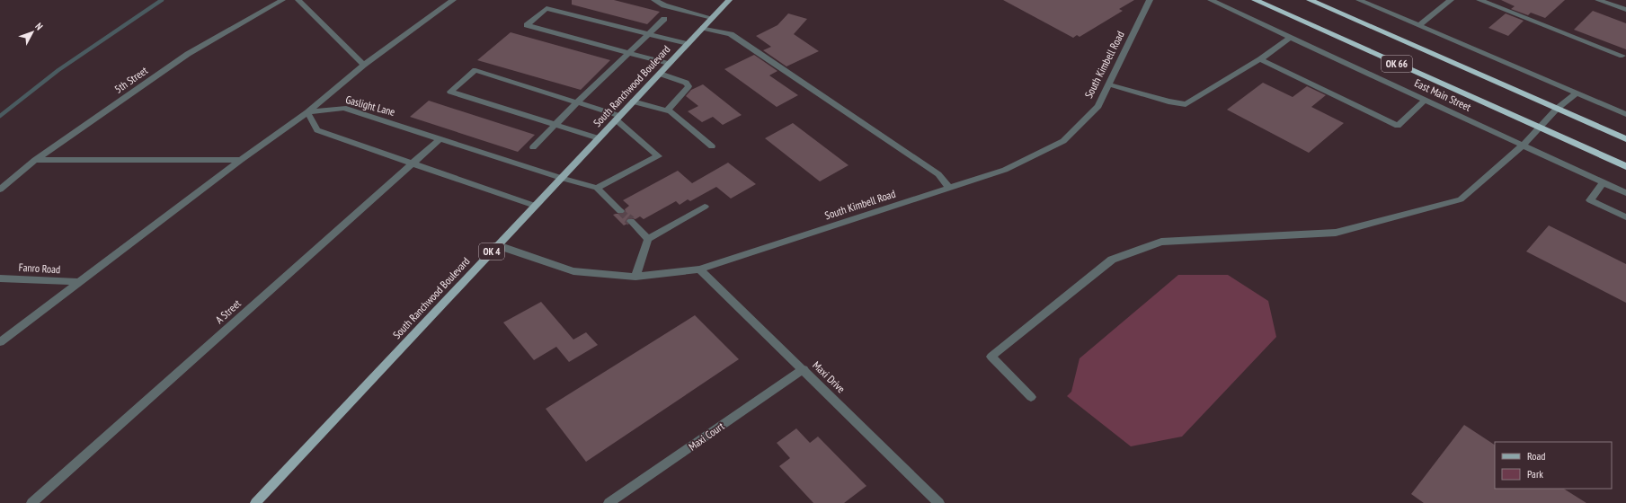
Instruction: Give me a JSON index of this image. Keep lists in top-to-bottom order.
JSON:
{
  "streets": {
    "highway": ["OK 66", "East Main Street"],
    "main road": ["South Ranchwood Boulevard", "OK 4"],
    "street": [
      "South Kimbell Road",
      "5th Street",
      "Gaslight Lane",
      "Fanro Road",
      "A Street",
      "Maxi Drive",
      "Maxi Court"
    ]
  },
  "crossings": [
    ["South Kimbell Road", "South Ranchwood Boulevard"],
    ["South Kimbell Road", "Maxi Drive"],
    ["South Ranchwood Boulevard", "Gaslight Lane"],
    ["Gaslight Lane", "A Street"],
    ["Maxi Drive", "Maxi Court"]
  ],
  "legend": ["Road", "Park"],
  "north": "top right"
}
